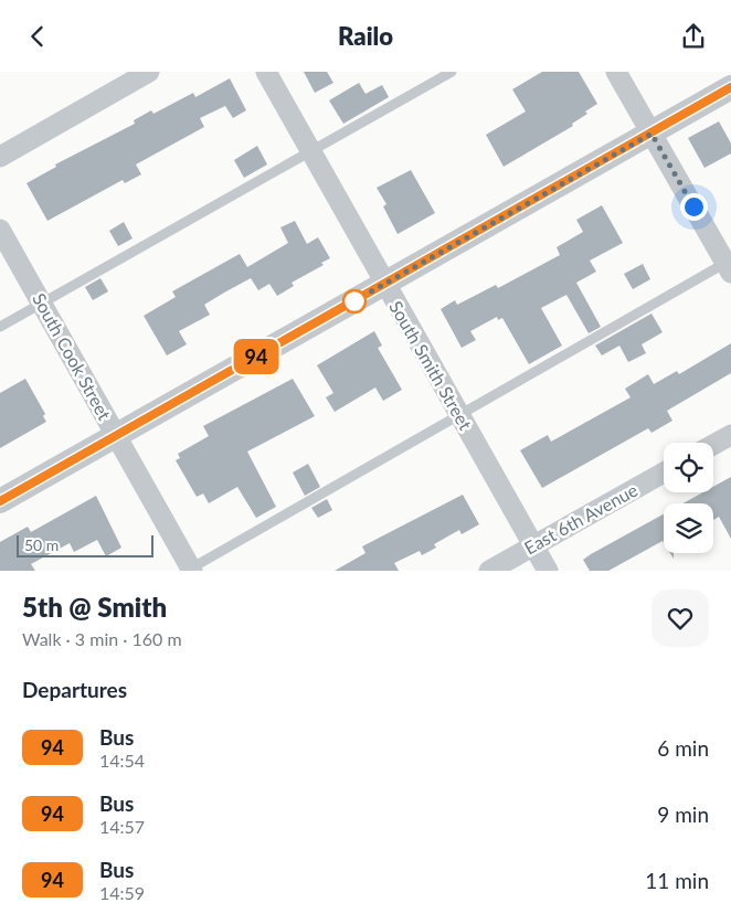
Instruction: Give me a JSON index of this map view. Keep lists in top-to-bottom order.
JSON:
{
  "streets": {
    "street": ["South Cook Street", "South Smith Street", "East 6th Avenue"]
  },
  "crossings": [
    ["South Smith Street", "East 6th Avenue"]
  ],
  "lines": ["bus line 94"],
  "scale_bar": "50 m",
  "page": {
    "header": "Railo",
    "on_map": "94",
    "scale": "50 m",
    "heading": [
      ["5th @ Smith", "Walk · 3 min · 160 m"],
      "Departures"
    ],
    "list": [
      {
        "mark": "94",
        "name": "Bus",
        "note": "14:54",
        "value": "6 min"
      },
      {
        "mark": "94",
        "name": "Bus",
        "note": "14:57",
        "value": "9 min"
      },
      {
        "mark": "94",
        "name": "Bus",
        "note": "14:59",
        "value": "11 min"
      }
    ]
  }
}
